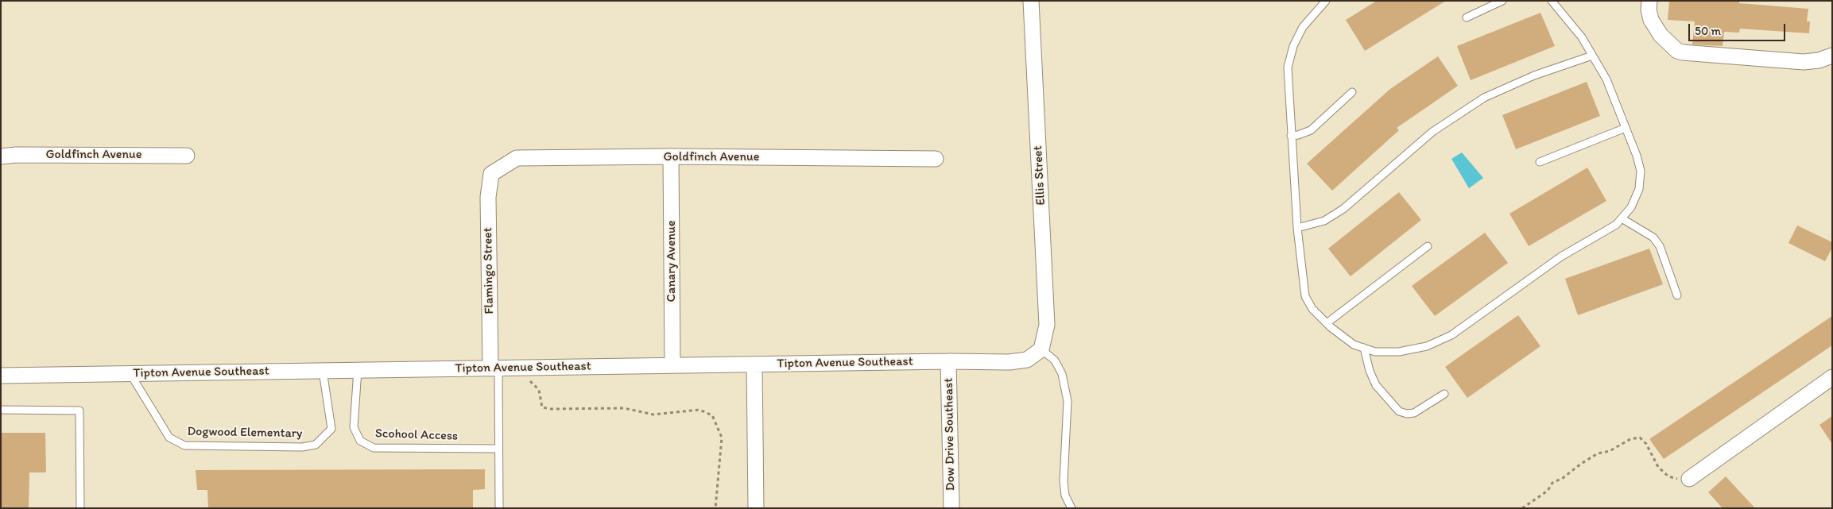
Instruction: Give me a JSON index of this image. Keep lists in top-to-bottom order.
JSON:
{
  "streets": {
    "street": [
      "Goldfinch Avenue",
      "Ellis Street",
      "Canary Avenue",
      "Flamingo Street",
      "Tipton Avenue Southeast",
      "Dow Drive Southeast"
    ],
    "lane": ["Dogwood Elementary", "Scohool Access"]
  },
  "crossings": [
    ["Goldfinch Avenue", "Canary Avenue"],
    ["Goldfinch Avenue", "Flamingo Street"],
    ["Ellis Street", "Tipton Avenue Southeast"],
    ["Canary Avenue", "Tipton Avenue Southeast"],
    ["Flamingo Street", "Tipton Avenue Southeast"],
    ["Tipton Avenue Southeast", "Dogwood Elementary"],
    ["Tipton Avenue Southeast", "Dow Drive Southeast"],
    ["Tipton Avenue Southeast", "Scohool Access"]
  ],
  "scale_bar": "50 m"
}
